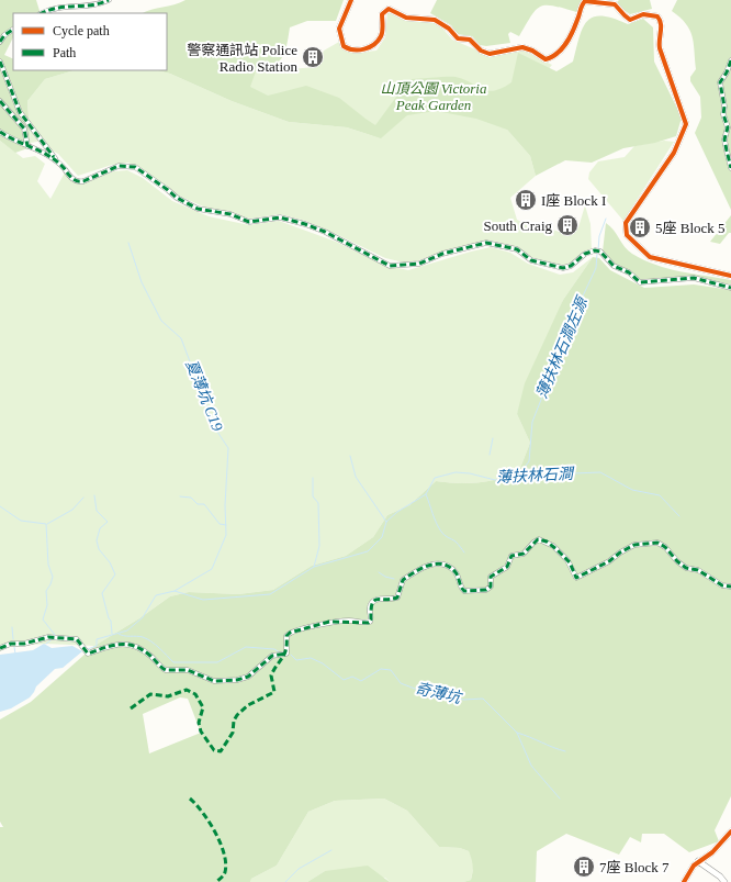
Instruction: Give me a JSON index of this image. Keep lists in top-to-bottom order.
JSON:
{
  "water": [
    "薄扶林石澗左源",
    "夏薄坑 C19",
    "薄扶林石澗",
    "奇薄坑"
  ],
  "parks": ["山頂公園 Victoria Peak Garden"],
  "places": {
    "building": [
      "警察通訊站 Police Radio Station",
      "I座 Block I",
      "South Craig",
      "5座 Block 5",
      "7座 Block 7"
    ]
  },
  "legend": ["Cycle path", "Path"]
}
